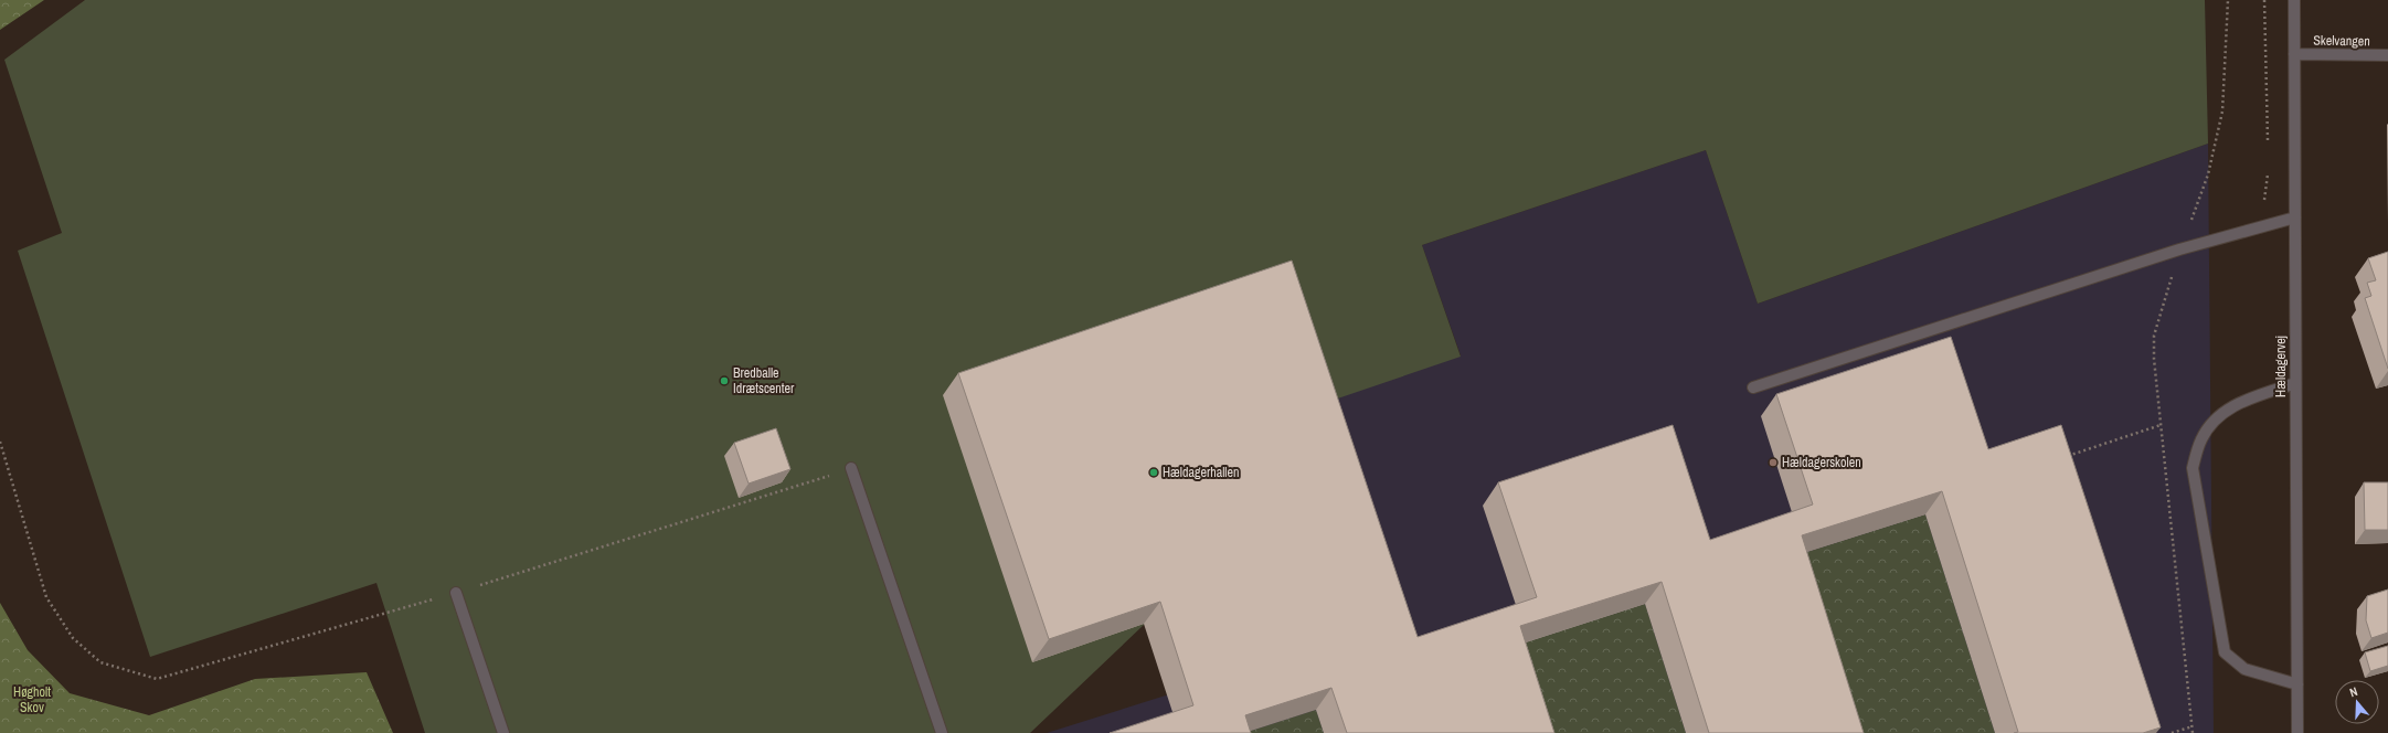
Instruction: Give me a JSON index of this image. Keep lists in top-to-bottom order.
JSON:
{
  "streets": {
    "street": ["Skelvangen", "Hældagervej"]
  },
  "crossings": [
    ["Skelvangen", "Hældagervej"]
  ],
  "parks": ["Høgholt Skov"],
  "places": ["Bredballe Idrætscenter", "Hældagerskolen", "Hældagerhallen"],
  "north": "top"
}
